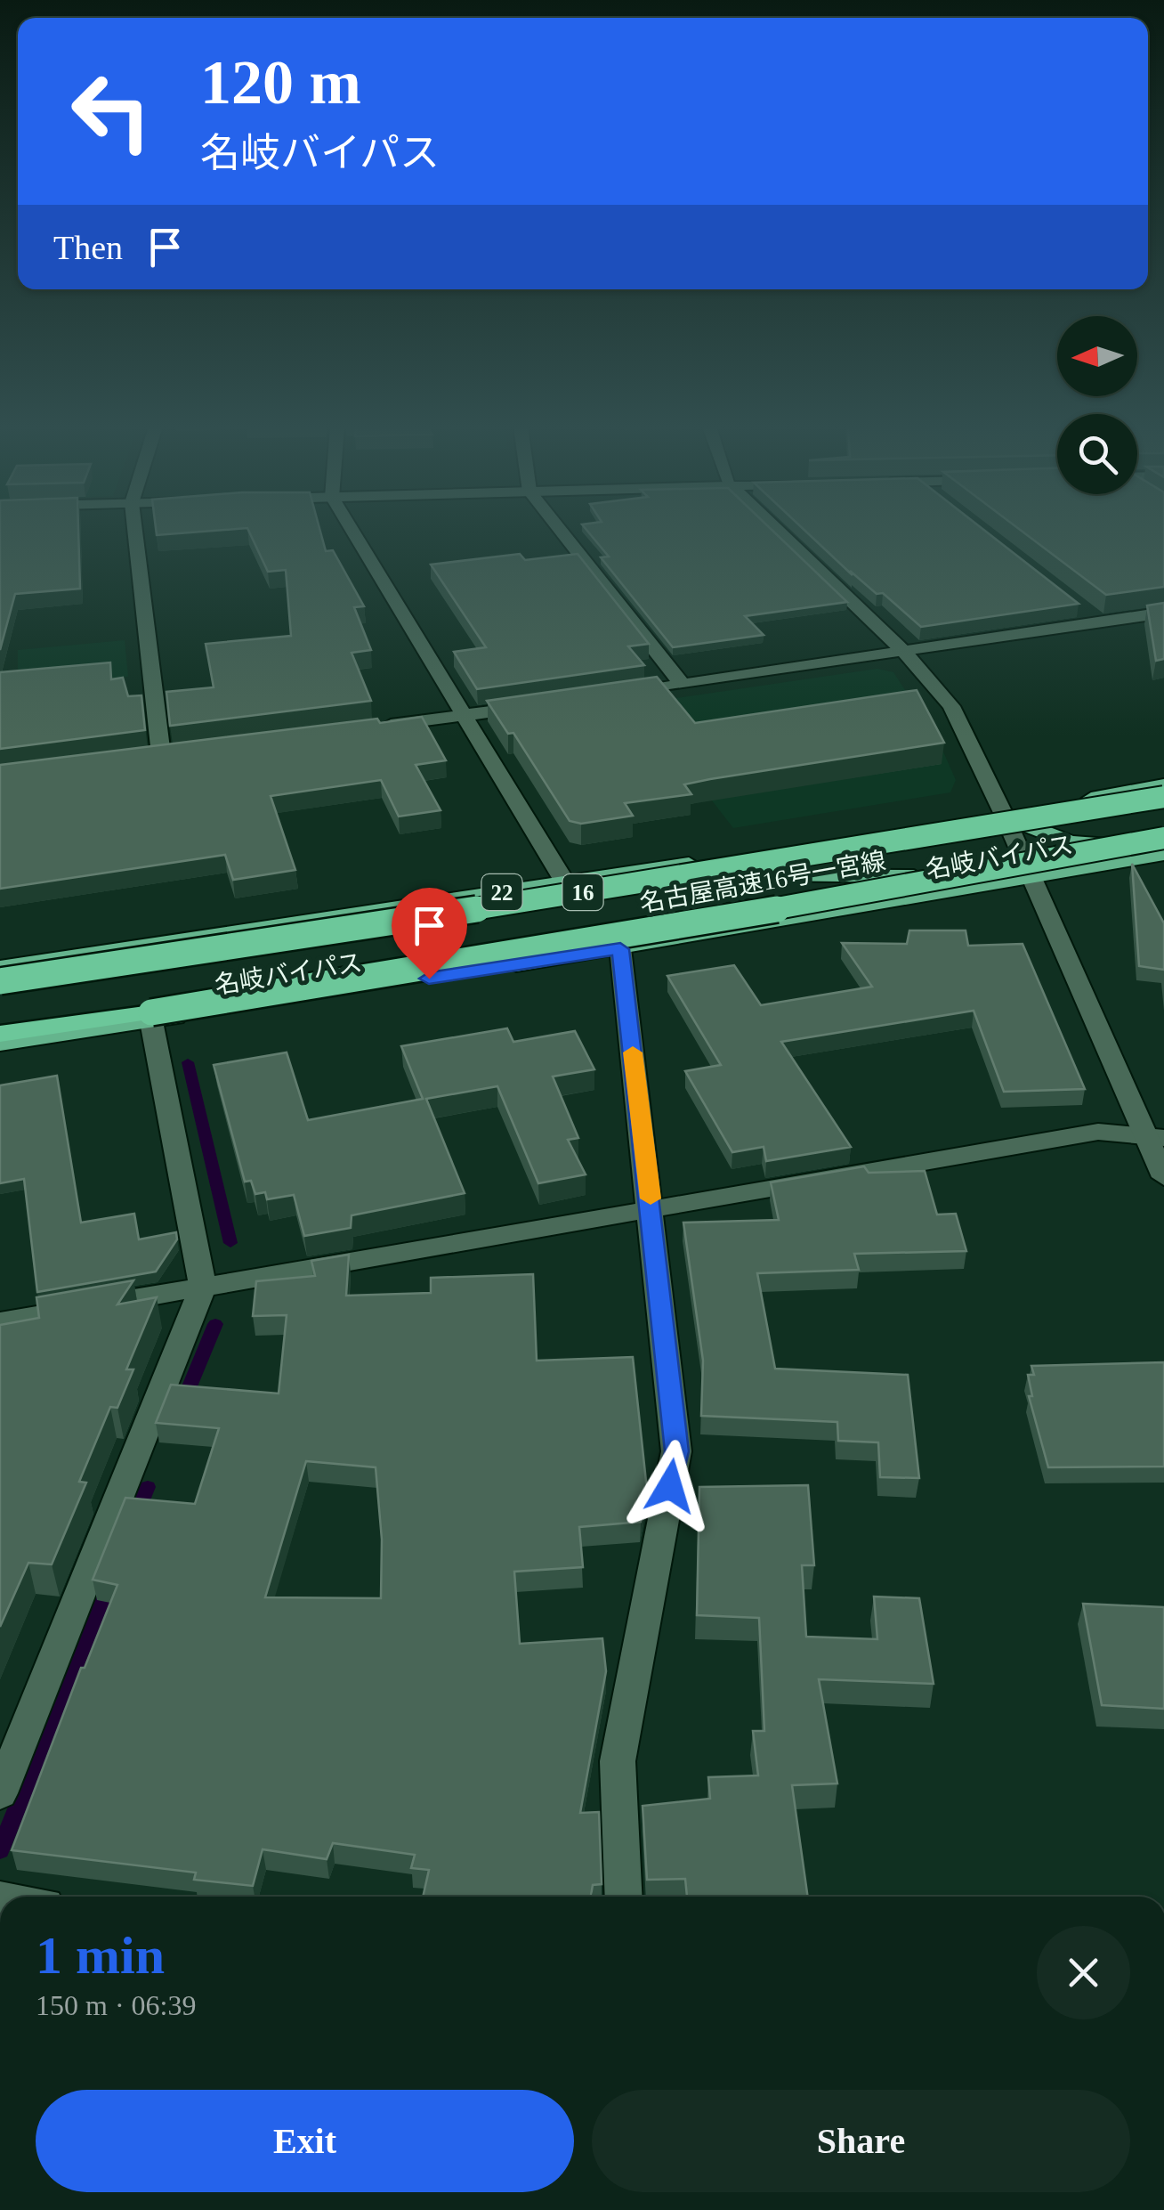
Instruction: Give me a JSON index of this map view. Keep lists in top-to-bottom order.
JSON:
{
  "streets": {
    "highway": [
      "名岐バイパス",
      "名古屋高速16号一宮線",
      "22",
      "16"
    ]
  },
  "north": "left",
  "page": {
    "turn": ["120 m", "名岐バイパス"],
    "then": "Then",
    "heading": ["1 min", "150 m · 06:39"],
    "buttons": ["Exit", "Share"]
  }
}
